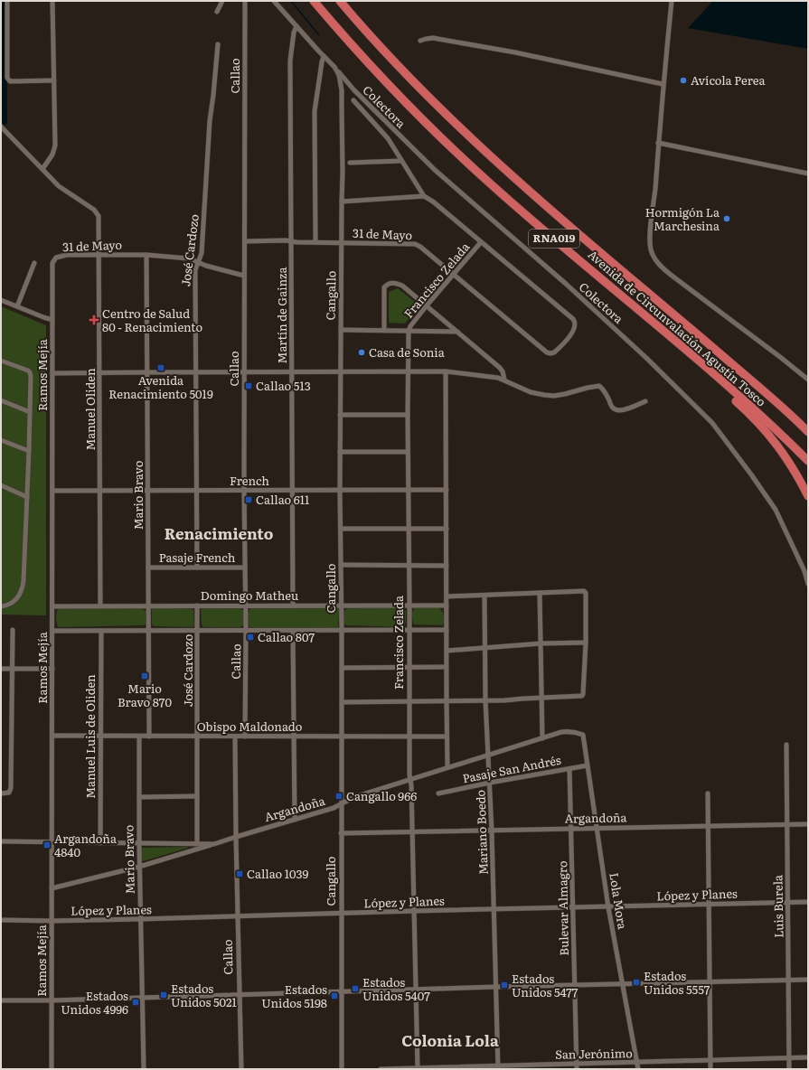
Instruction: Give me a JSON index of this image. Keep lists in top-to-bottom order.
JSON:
{
  "streets": {
    "highway": ["RNA019", "Avenida de Circunvalación Agustín Tosco"],
    "street": [
      "Callao",
      "Colectora",
      "31 de Mayo",
      "José Cardozo",
      "Francisco Zelada",
      "Cangallo",
      "Martín de Gainza",
      "Ramos Mejía",
      "Manuel Oliden",
      "French",
      "Mario Bravo",
      "Pasaje French",
      "Domingo Matheu",
      "Obispo Maldonado",
      "Manuel Luis de Oliden",
      "Pasaje San Andrés",
      "Argandoña",
      "Mariano Boedo",
      "López y Planes",
      "Lola Mora",
      "Luis Burela",
      "Bulevar Almagro",
      "San Jerónimo"
    ]
  },
  "crossings": [
    ["Callao", "31 de Mayo"],
    ["Callao", "French"],
    ["Callao", "Pasaje French"],
    ["Callao", "Domingo Matheu"],
    ["Callao", "Obispo Maldonado"],
    ["Callao", "Argandoña"],
    ["Callao", "López y Planes"],
    ["Colectora", "Cangallo"],
    ["Colectora", "Martín de Gainza"],
    ["31 de Mayo", "José Cardozo"],
    ["31 de Mayo", "Francisco Zelada"],
    ["31 de Mayo", "Cangallo"],
    ["31 de Mayo", "Martín de Gainza"],
    ["31 de Mayo", "Ramos Mejía"],
    ["31 de Mayo", "Manuel Oliden"],
    ["31 de Mayo", "Mario Bravo"],
    ["José Cardozo", "French"],
    ["José Cardozo", "Pasaje French"],
    ["José Cardozo", "Domingo Matheu"],
    ["José Cardozo", "Obispo Maldonado"],
    ["José Cardozo", "Argandoña"],
    ["Francisco Zelada", "French"],
    ["Francisco Zelada", "Domingo Matheu"],
    ["Francisco Zelada", "Obispo Maldonado"],
    ["Francisco Zelada", "Argandoña"],
    ["Francisco Zelada", "López y Planes"],
    ["Francisco Zelada", "San Jerónimo"],
    ["Cangallo", "French"],
    ["Cangallo", "Domingo Matheu"],
    ["Cangallo", "Obispo Maldonado"],
    ["Cangallo", "Argandoña"],
    ["Cangallo", "López y Planes"],
    ["Martín de Gainza", "French"],
    ["Martín de Gainza", "Domingo Matheu"],
    ["Ramos Mejía", "French"],
    ["Ramos Mejía", "Domingo Matheu"],
    ["Ramos Mejía", "Obispo Maldonado"],
    ["Ramos Mejía", "Argandoña"],
    ["Ramos Mejía", "López y Planes"],
    ["Manuel Oliden", "French"],
    ["Manuel Oliden", "Domingo Matheu"],
    ["French", "Mario Bravo"],
    ["Mario Bravo", "Pasaje French"],
    ["Mario Bravo", "Domingo Matheu"],
    ["Mario Bravo", "Obispo Maldonado"],
    ["Mario Bravo", "Argandoña"],
    ["Mario Bravo", "López y Planes"],
    ["Obispo Maldonado", "Manuel Luis de Oliden"],
    ["Manuel Luis de Oliden", "Argandoña"],
    ["Pasaje San Andrés", "Mariano Boedo"],
    ["Pasaje San Andrés", "Lola Mora"],
    ["Pasaje San Andrés", "Bulevar Almagro"],
    ["Argandoña", "Mariano Boedo"],
    ["Argandoña", "Lola Mora"],
    ["Argandoña", "Luis Burela"],
    ["Argandoña", "Bulevar Almagro"],
    ["Mariano Boedo", "López y Planes"],
    ["Mariano Boedo", "San Jerónimo"],
    ["López y Planes", "Lola Mora"],
    ["López y Planes", "Luis Burela"],
    ["López y Planes", "Bulevar Almagro"],
    ["Lola Mora", "San Jerónimo"],
    ["Luis Burela", "San Jerónimo"],
    ["Bulevar Almagro", "San Jerónimo"]
  ],
  "districts": ["Renacimiento", "Colonia Lola"],
  "places": {
    "other": ["Avícola Perea", "Hormigón La Marchesina", "Casa de Sonia"],
    "health": ["Centro de Salud 80 - Renacimiento"],
    "transit": [
      "Avenida Renacimiento 5019",
      "Callao 513",
      "Callao 611",
      "Callao 807",
      "Mario Bravo 870",
      "Cangallo 966",
      "Argandoña 4840",
      "Callao 1039",
      "Estados Unidos 5557",
      "Estados Unidos 5477",
      "Estados Unidos 5407",
      "Estados Unidos 5021",
      "Estados Unidos 5198",
      "Estados Unidos 4996"
    ]
  }
}
